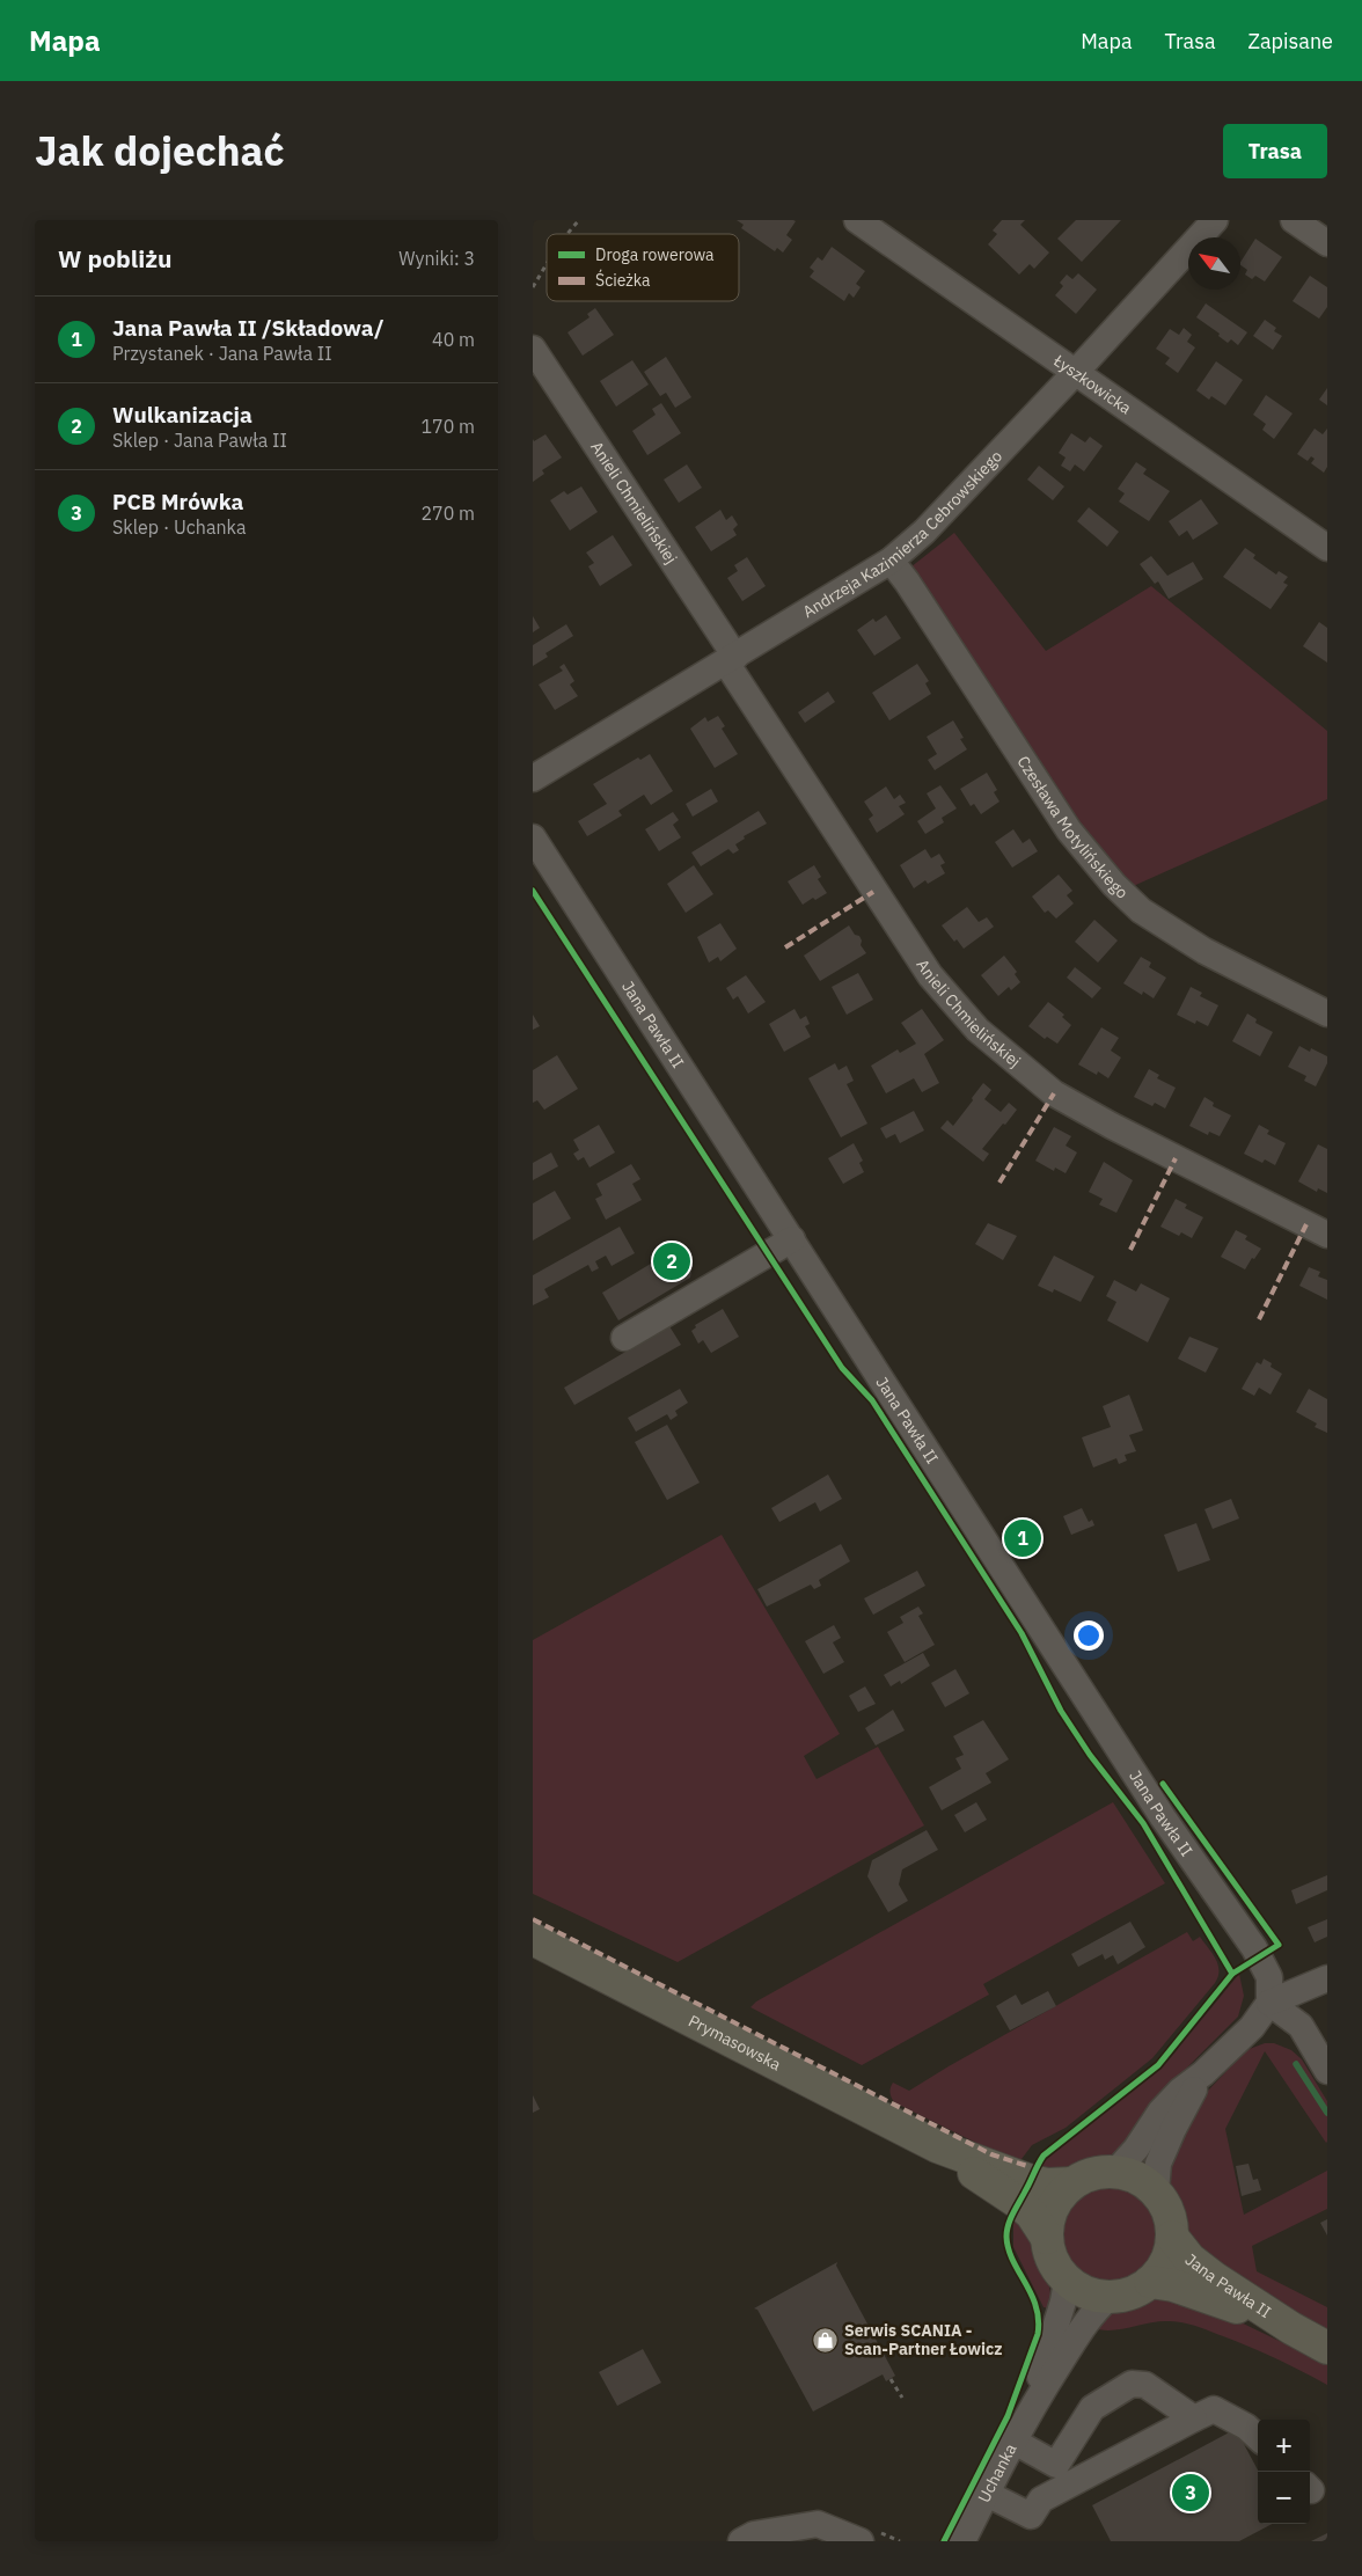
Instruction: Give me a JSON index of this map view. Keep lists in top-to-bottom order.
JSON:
{
  "streets": {
    "main road": ["Jana Pawła II", "Prymasowska"],
    "street": [
      "Łyszkowicka",
      "Anieli Chmielińskiej",
      "Andrzeja Kazimierza Cebrowskiego",
      "Czesława Motylińskiego",
      "Uchanka"
    ]
  },
  "crossings": [
    ["Łyszkowicka", "Andrzeja Kazimierza Cebrowskiego"],
    ["Anieli Chmielińskiej", "Andrzeja Kazimierza Cebrowskiego"],
    ["Andrzeja Kazimierza Cebrowskiego", "Czesława Motylińskiego"],
    ["Jana Pawła II", "Prymasowska"],
    ["Jana Pawła II", "Uchanka"],
    ["Prymasowska", "Uchanka"]
  ],
  "places": {
    "shop": ["Serwis SCANIA - Scan-Partner Łowicz"]
  },
  "legend": ["Droga rowerowa", "Ścieżka"],
  "north": "top left",
  "page": {
    "header": "Mapa",
    "nav": ["Mapa", "Trasa", "Zapisane"],
    "title": "Jak dojechać",
    "buttons": "Trasa",
    "heading": ["W pobliżu", "Wyniki: 3"],
    "list": [
      {
        "mark": "1",
        "name": "Jana Pawła II /Składowa/",
        "note": "Przystanek · Jana Pawła II",
        "value": "40 m"
      },
      {
        "mark": "2",
        "name": "Wulkanizacja",
        "note": "Sklep · Jana Pawła II",
        "value": "170 m"
      },
      {
        "mark": "3",
        "name": "PCB Mrówka",
        "note": "Sklep · Uchanka",
        "value": "270 m"
      }
    ],
    "pins": ["2", "1", "3"],
    "map_buttons": ["+", "−"]
  }
}
